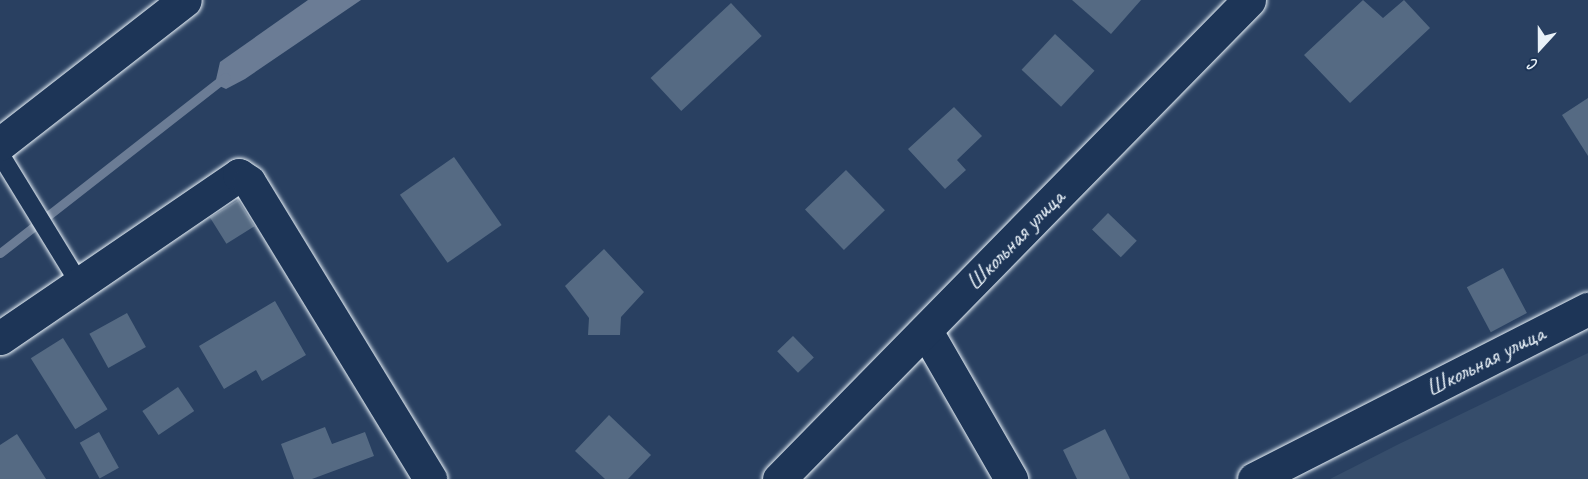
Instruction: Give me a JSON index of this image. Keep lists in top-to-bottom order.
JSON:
{
  "streets": {
    "street": ["Школьная улица"]
  },
  "north": "bottom"
}
